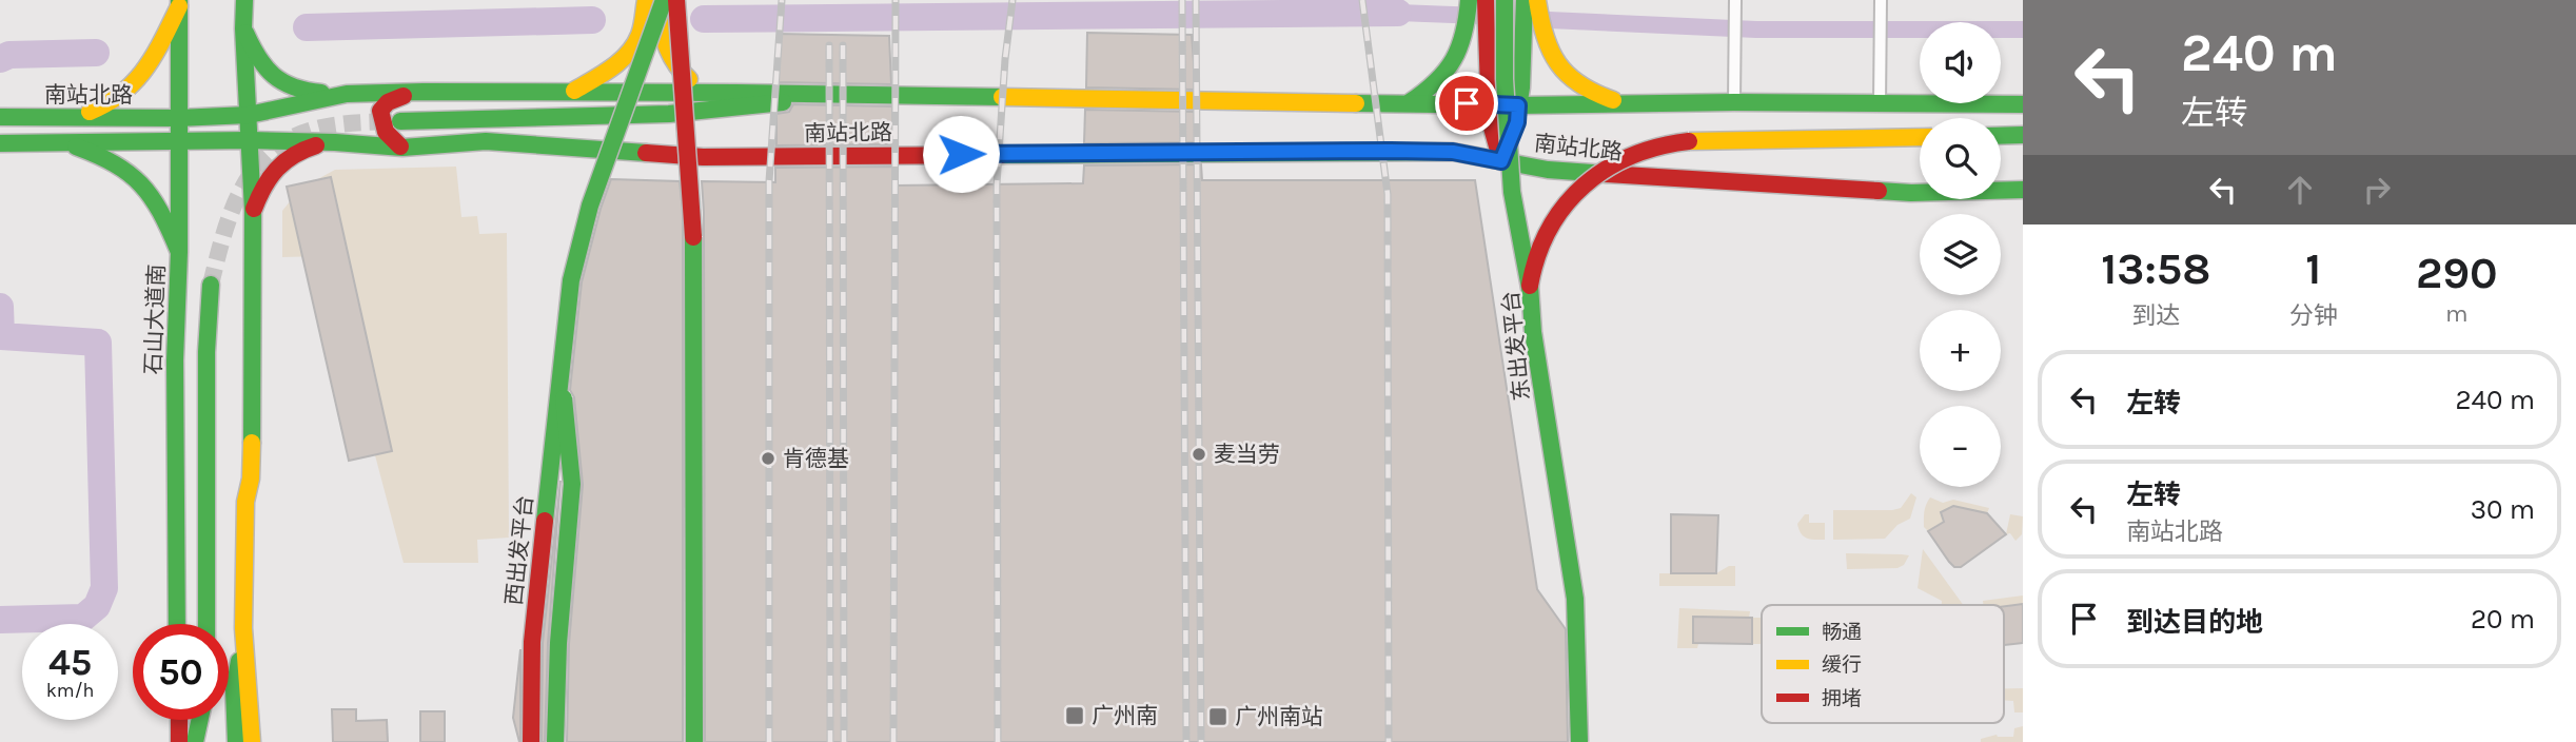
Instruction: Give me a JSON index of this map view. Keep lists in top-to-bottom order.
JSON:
{
  "streets": {
    "main road": [
      "南站北路",
      "石山大道南",
      "东出发平台",
      "西出发平台"
    ]
  },
  "crossings": [
    ["南站北路", "石山大道南"]
  ],
  "places": {
    "other": ["麦当劳", "肯德基"],
    "transit": ["广州南", "广州南站"]
  },
  "legend": ["畅通", "缓行", "拥堵"],
  "page": {
    "turn": ["240 m", "左转"],
    "map_buttons": ["+", "−"],
    "eta": [
      "13:58",
      "到达",
      "1",
      "分钟",
      "290",
      "m"
    ],
    "list": [
      {
        "name": "左转",
        "value": "240 m"
      },
      {
        "name": "左转",
        "note": "南站北路",
        "value": "30 m"
      },
      {
        "name": "到达目的地",
        "value": "20 m"
      }
    ],
    "speed": "45 km/h",
    "limit": "50"
  }
}
